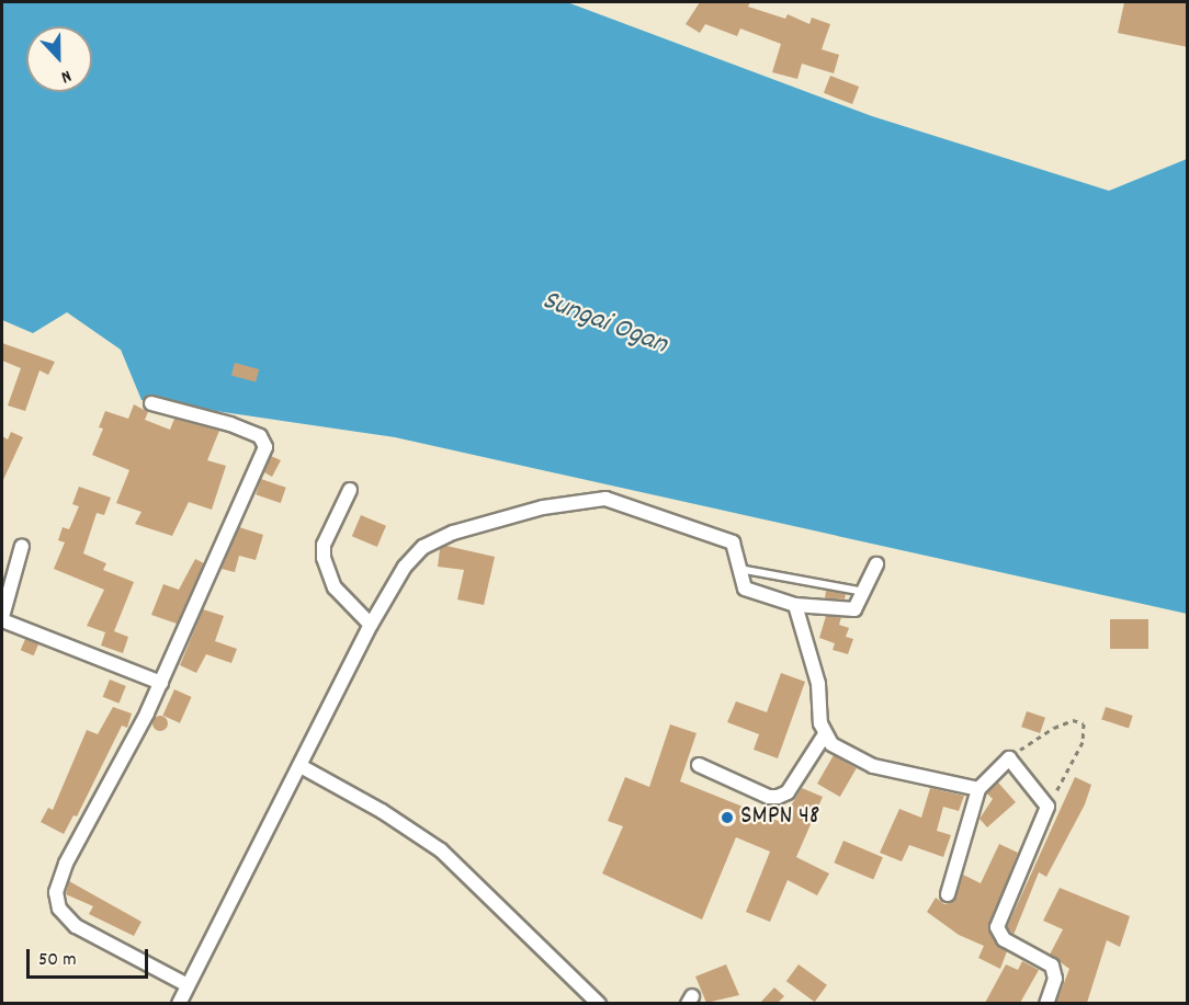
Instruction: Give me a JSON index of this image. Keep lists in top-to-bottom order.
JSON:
{
  "water": ["Sungai Ogan"],
  "places": ["SMPN 48"],
  "scale_bar": "50 m",
  "north": "bottom"
}
